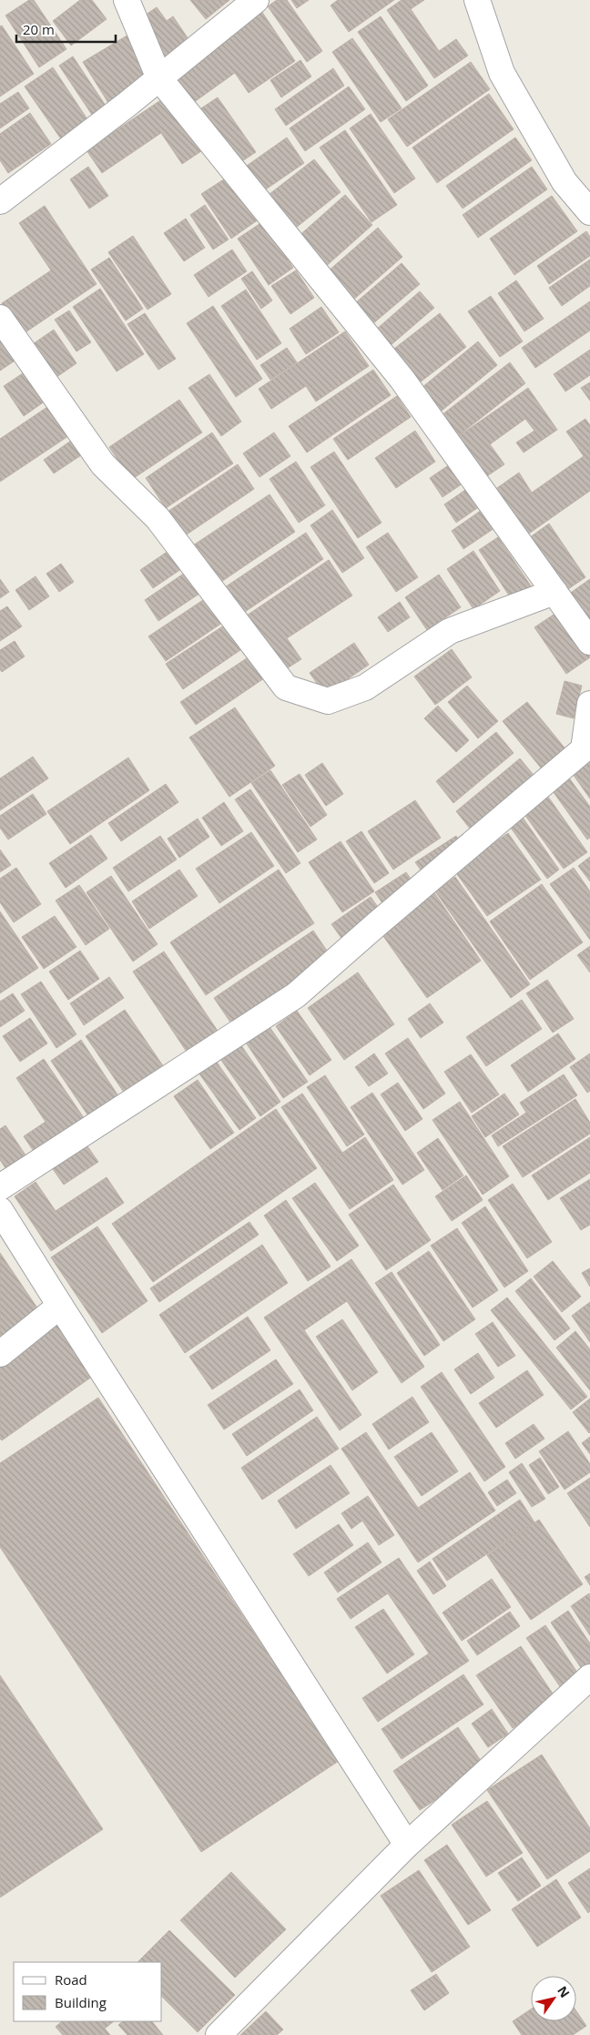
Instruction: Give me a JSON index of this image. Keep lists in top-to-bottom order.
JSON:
{
  "legend": ["Road", "Building"],
  "scale_bar": "20 m",
  "north": "top right"
}
